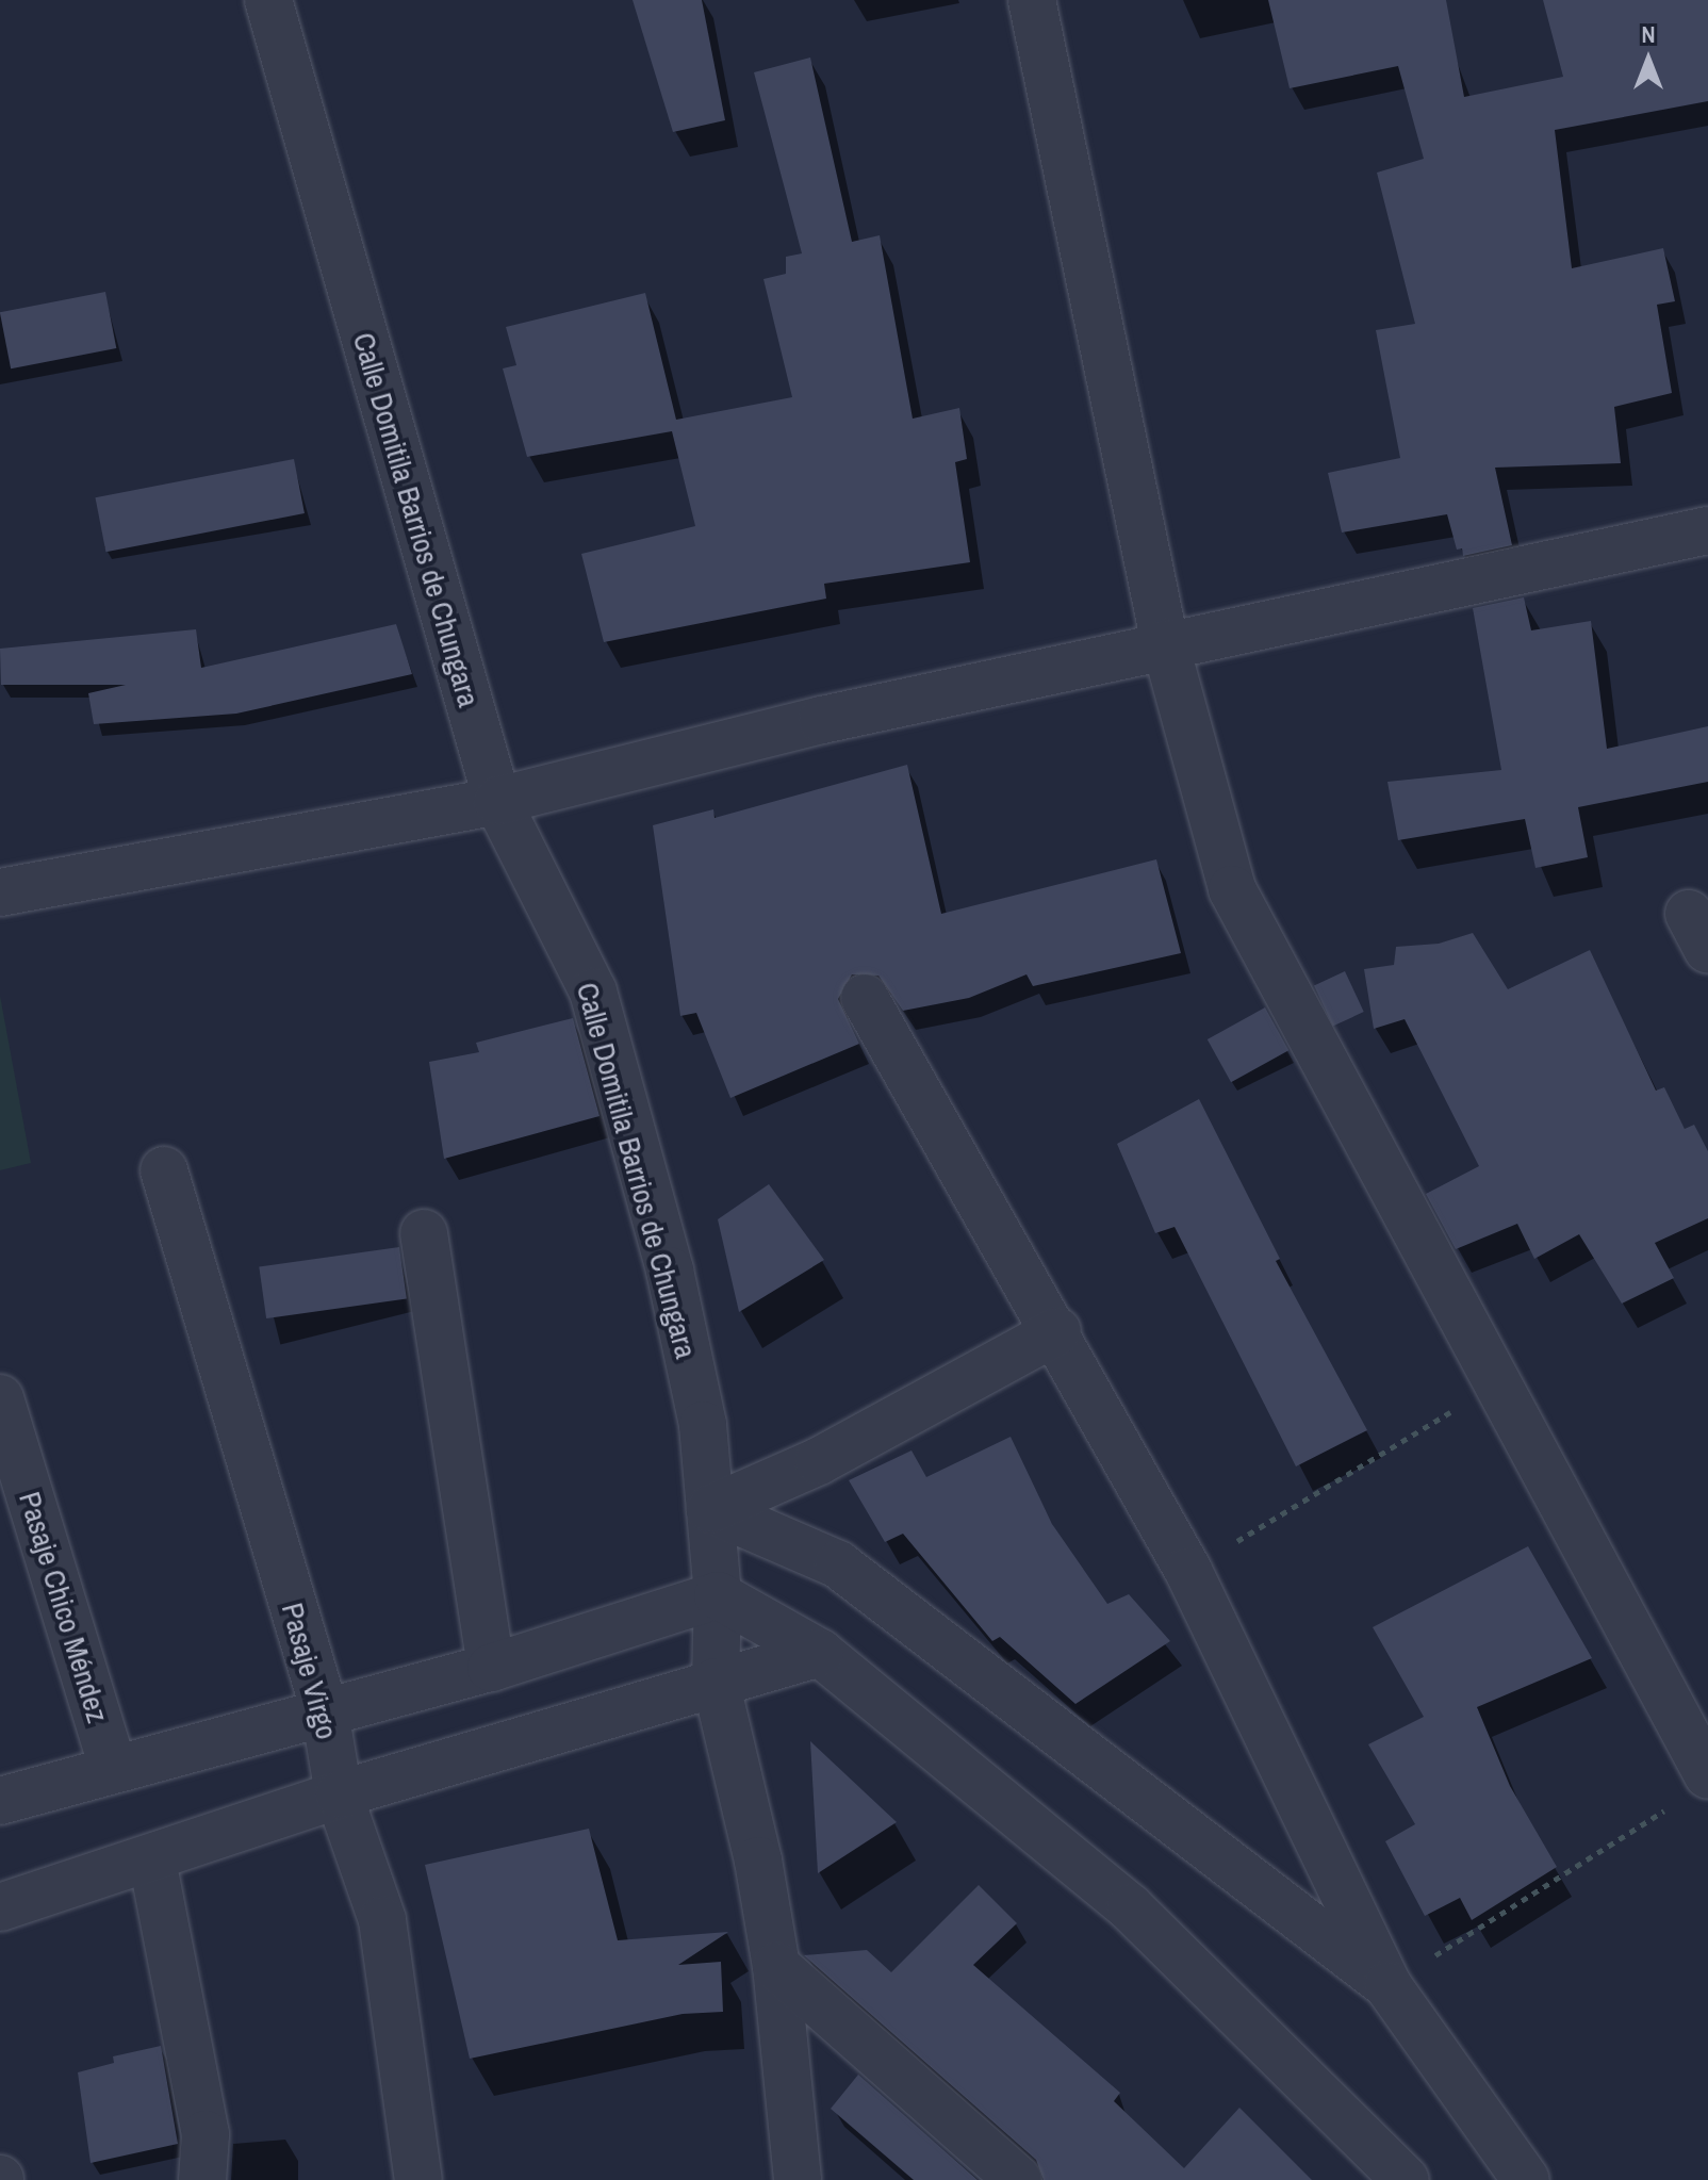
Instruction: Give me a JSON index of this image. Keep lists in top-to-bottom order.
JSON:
{
  "streets": {
    "street": ["Calle Domitila Barrios de Chungara", "Pasaje Chico Méndez", "Pasaje Virgo"]
  },
  "north": "top"
}
